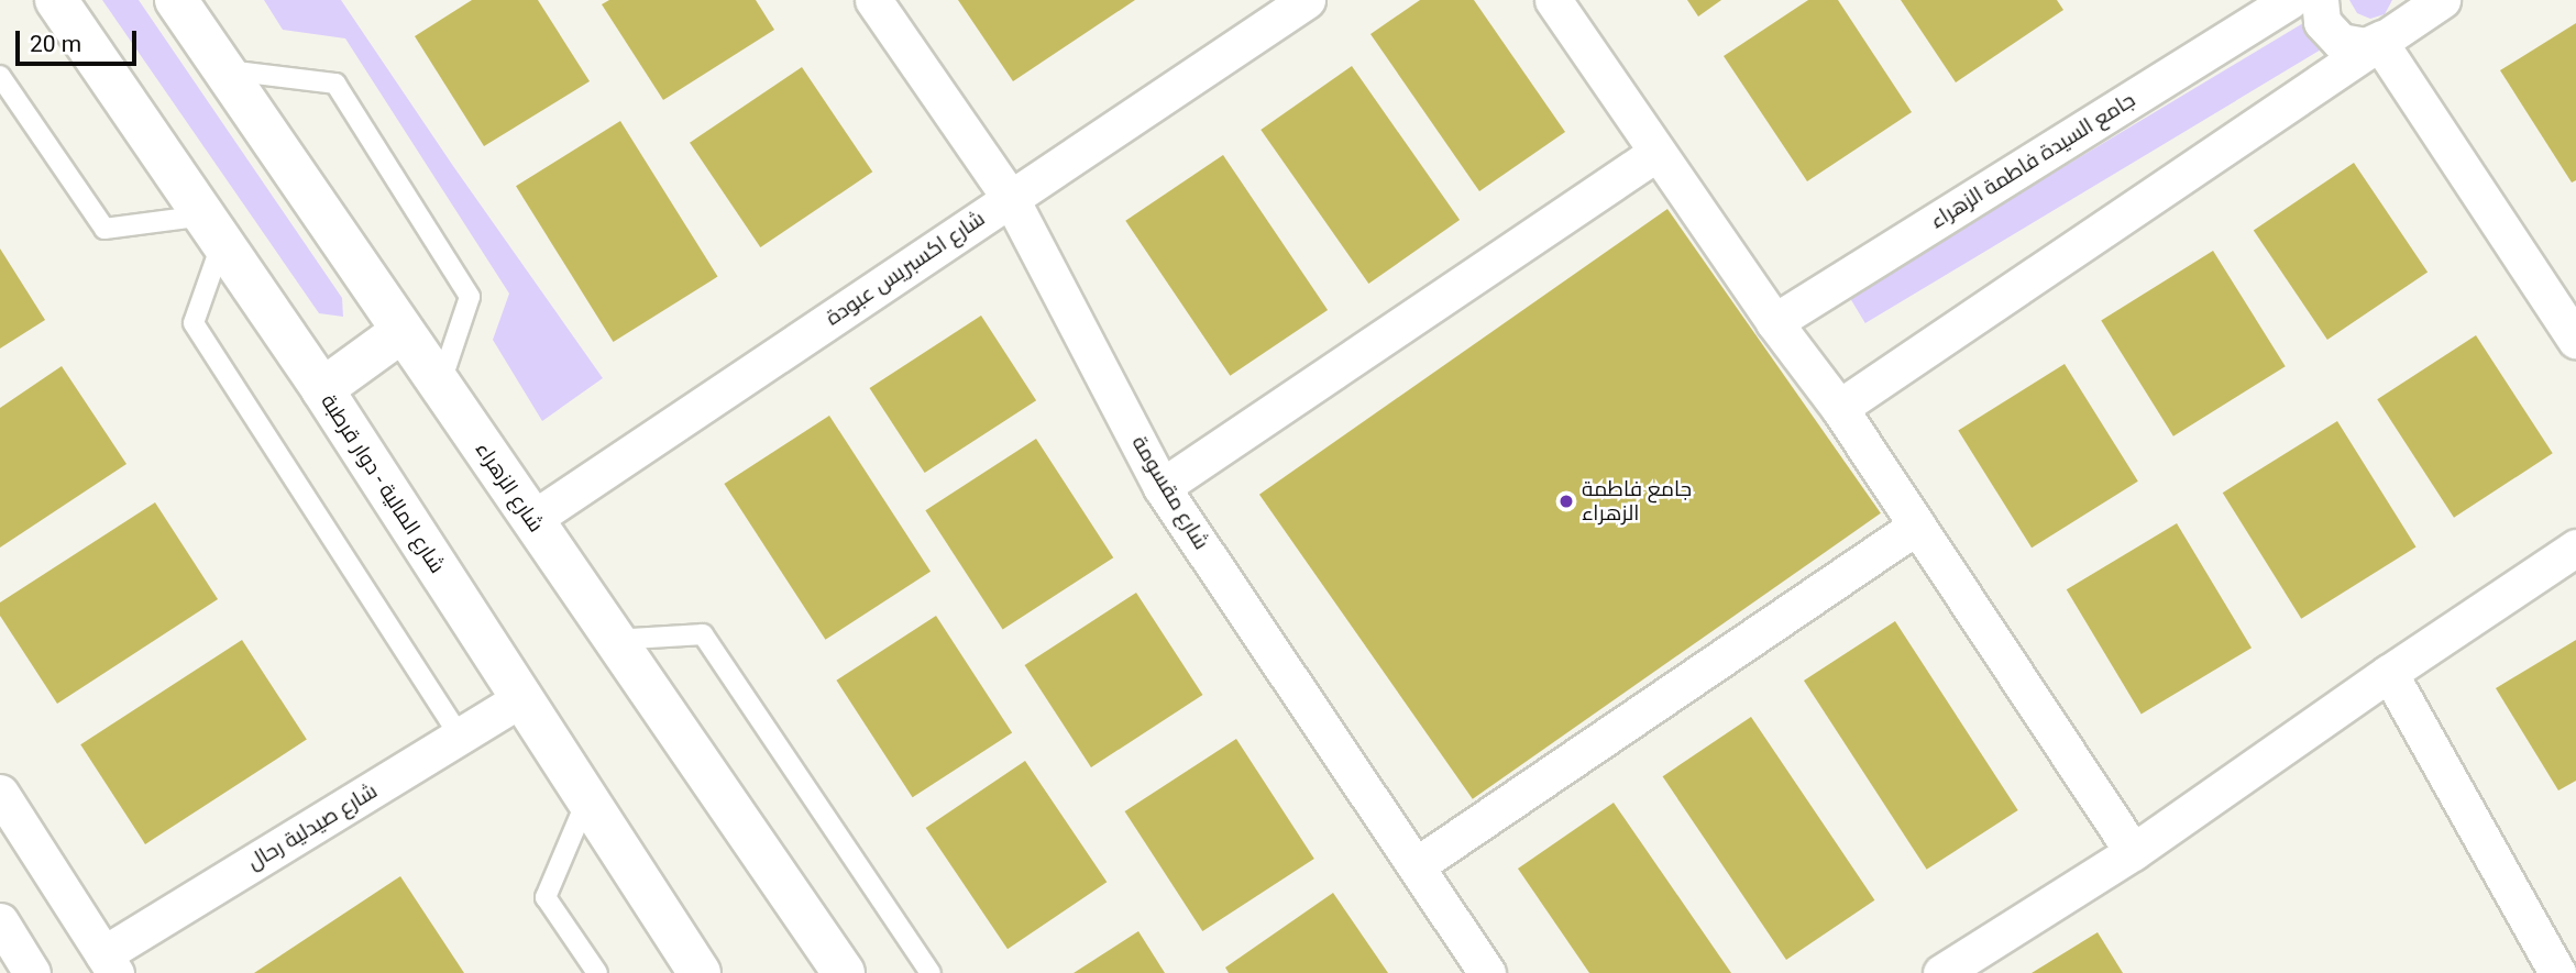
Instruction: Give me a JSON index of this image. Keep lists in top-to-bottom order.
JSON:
{
  "streets": {
    "main road": ["شارع المالية - دوار قرطبة", "شارع الزهراء"],
    "street": [
      "جامع السيدة فاطمة الزهراء",
      "شارع اكسبريس عبودة",
      "شارع مقسومة",
      "شارع صيدلية رحال"
    ]
  },
  "crossings": [
    ["شارع اكسبريس عبودة", "شارع الزهراء"],
    ["شارع اكسبريس عبودة", "شارع مقسومة"],
    ["شارع المالية - دوار قرطبة", "شارع صيدلية رحال"]
  ],
  "places": ["جامع فاطمة الزهراء"],
  "scale_bar": "20 m"
}
